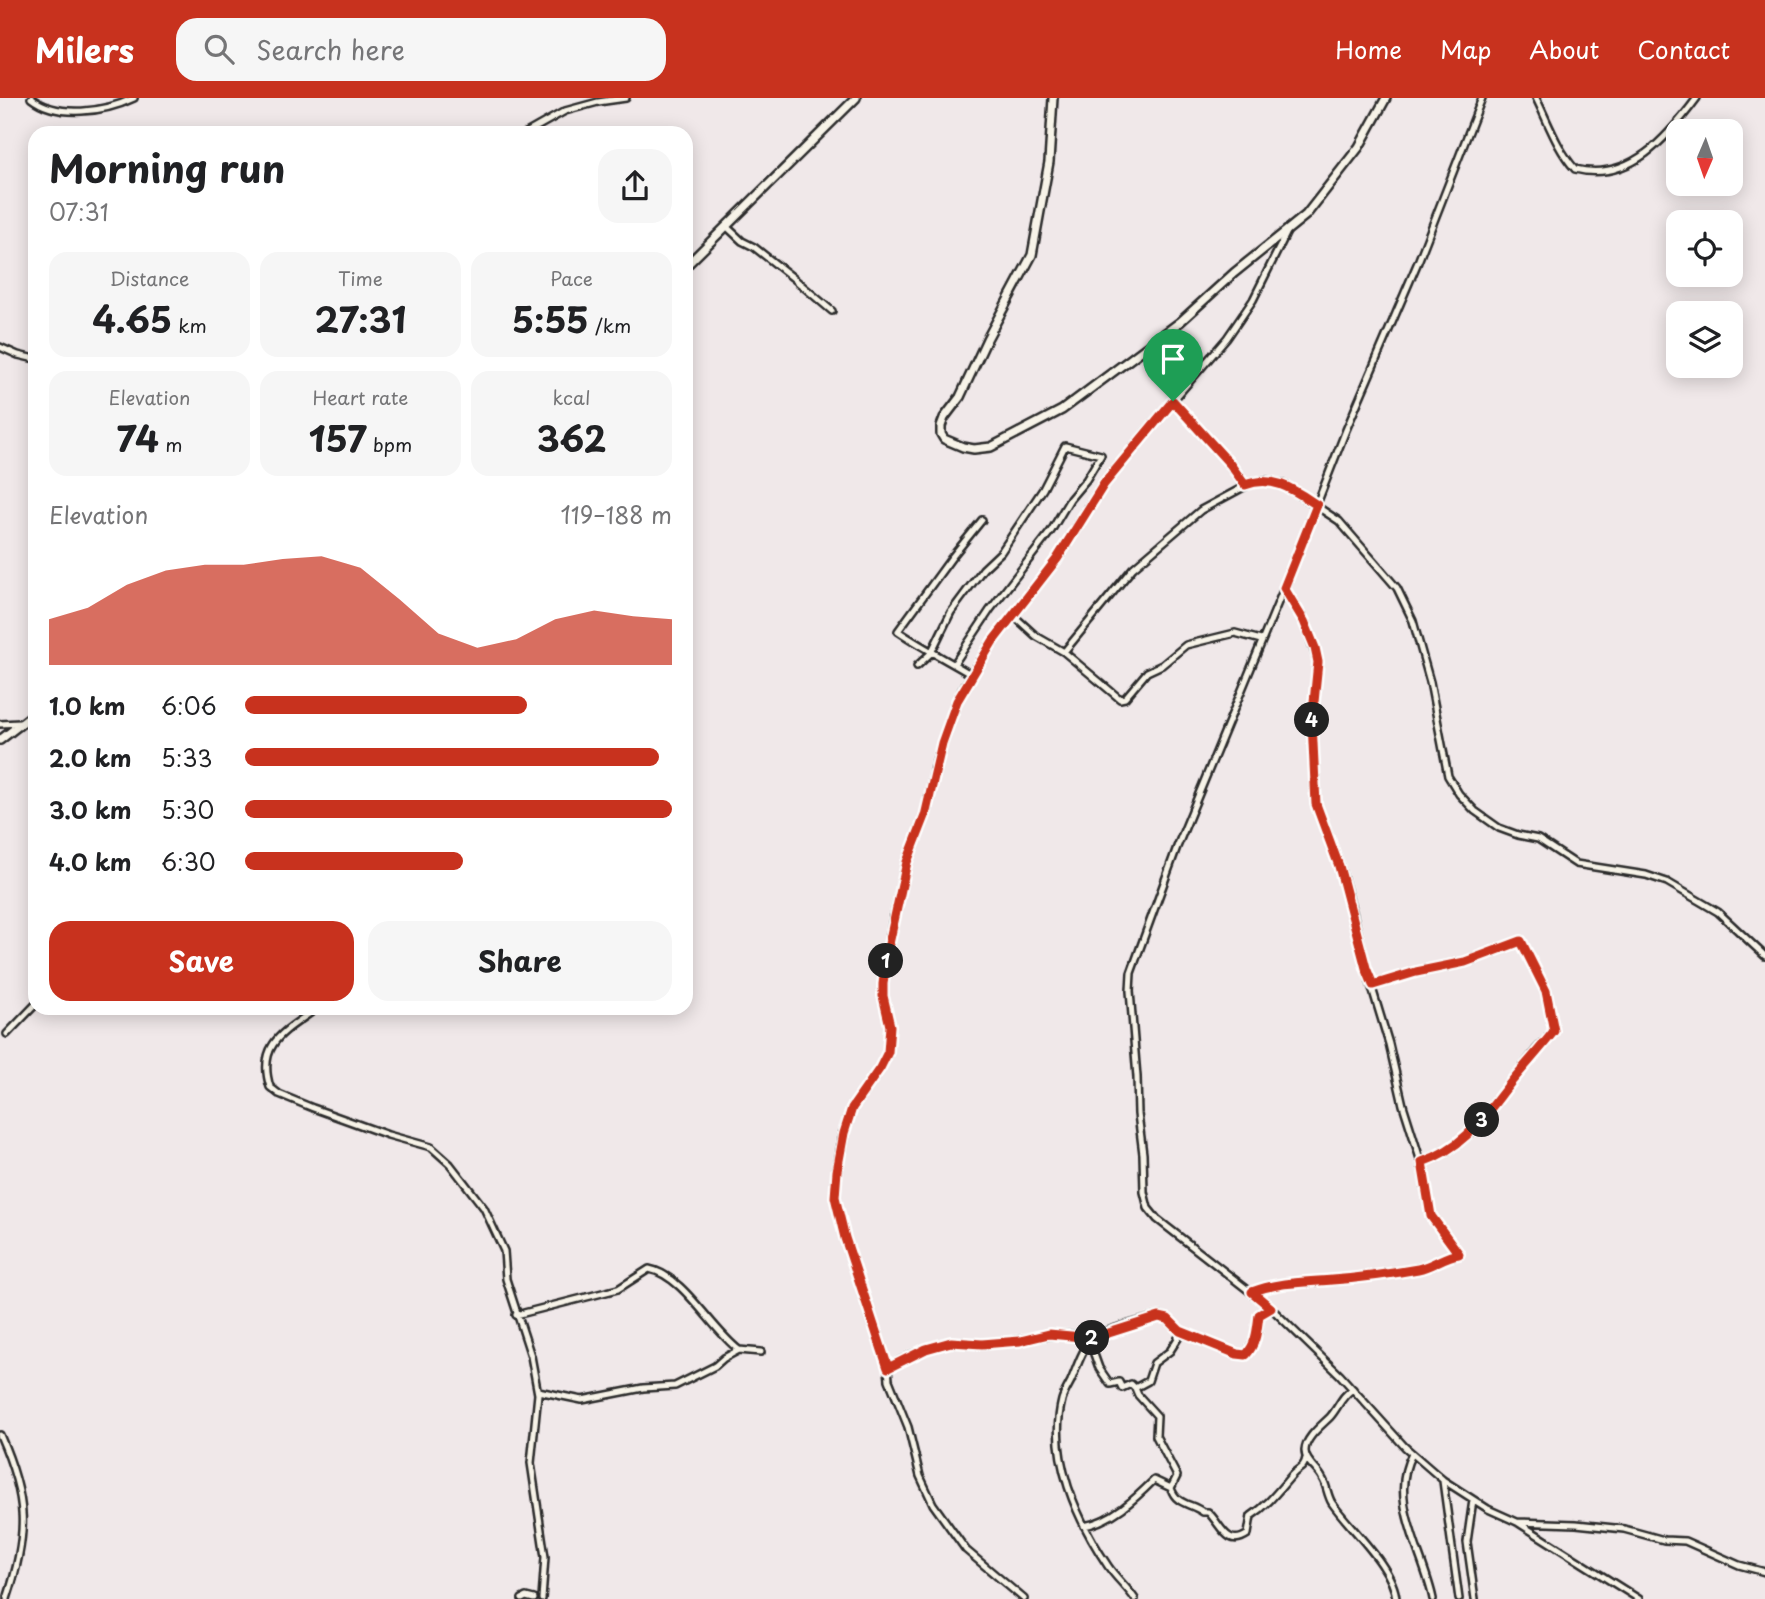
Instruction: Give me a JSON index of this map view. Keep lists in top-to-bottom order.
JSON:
{
  "north": "bottom",
  "page": {
    "header": "Milers",
    "search": "Search here",
    "nav": [
      "Home",
      "Map",
      "About",
      "Contact"
    ],
    "heading": ["Morning run", "07:31"],
    "stats": [
      ["Distance", "4.65 km"],
      ["Time", "27:31"],
      ["Pace", "5:55 /km"],
      ["Elevation", "74 m"],
      ["Heart rate", "157 bpm"],
      ["kcal", "362"]
    ],
    "chart": ["Elevation", "119–188 m"],
    "list": [
      {
        "name": "1.0 km",
        "note": "6:06"
      },
      {
        "name": "2.0 km",
        "note": "5:33"
      },
      {
        "name": "3.0 km",
        "note": "5:30"
      },
      {
        "name": "4.0 km",
        "note": "6:30"
      }
    ],
    "pins": [
      "4",
      "1",
      "3",
      "2"
    ],
    "buttons": ["Save", "Share"]
  }
}
